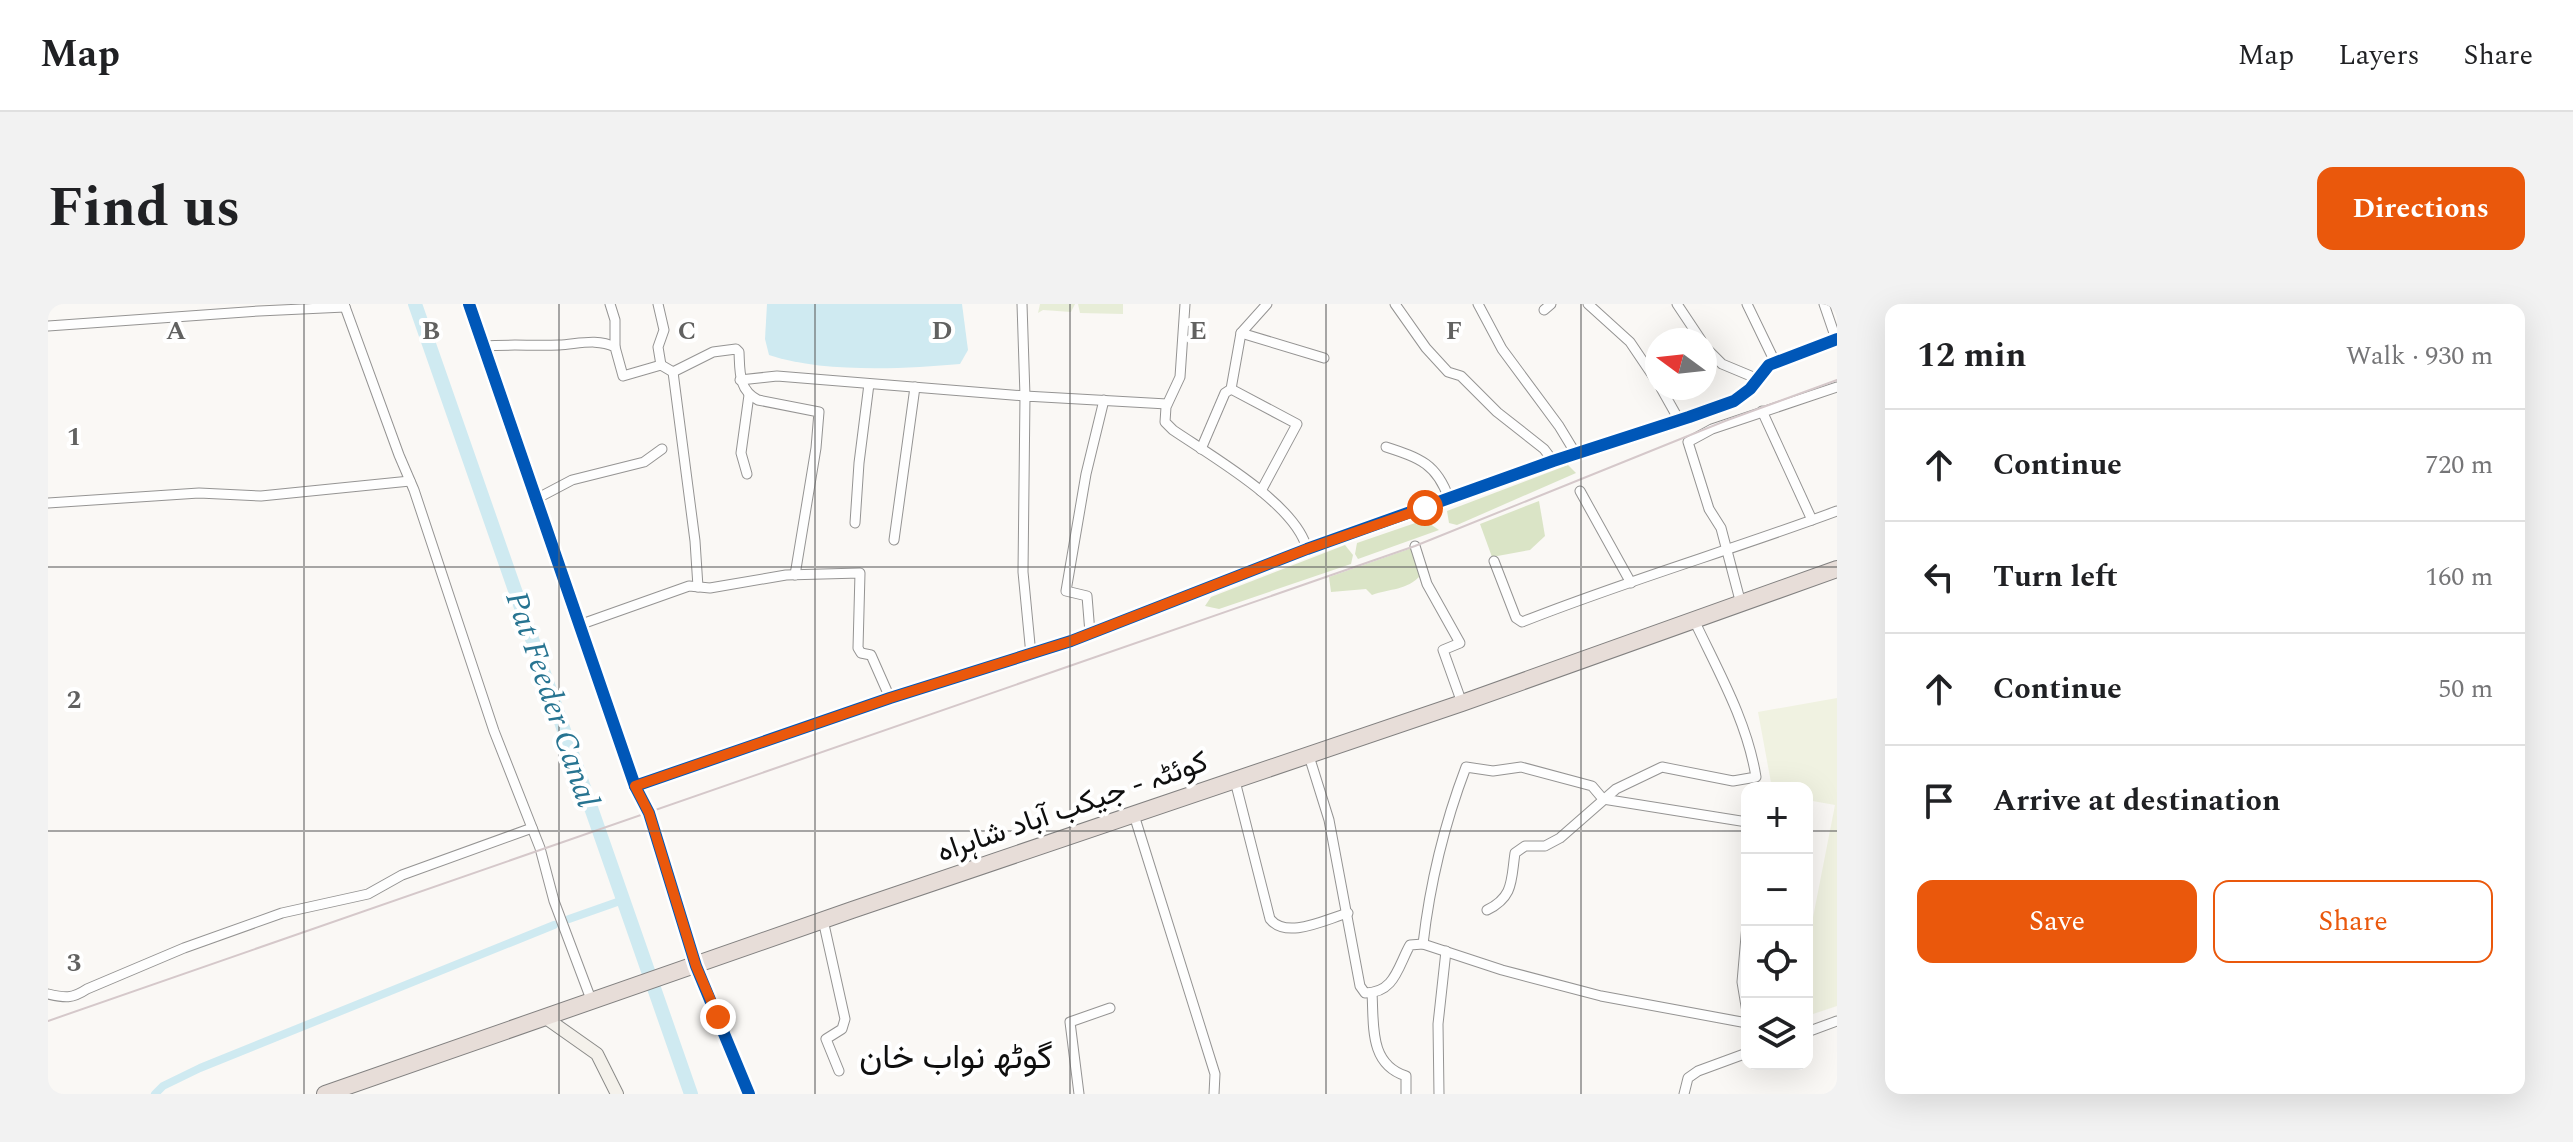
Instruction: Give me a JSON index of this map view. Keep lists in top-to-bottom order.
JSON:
{
  "streets": {
    "highway": ["کوئٹہ - جیکب آباد شاہراہ"]
  },
  "districts": ["گوٹھ نواب خان"],
  "water": ["Pat Feeder Canal"],
  "north": "left",
  "page": {
    "header": "Map",
    "nav": ["Map", "Layers", "Share"],
    "title": "Find us",
    "buttons": [
      "Directions",
      ["Save", "Share"]
    ],
    "heading": ["12 min", "Walk · 930 m"],
    "list": [
      ["Continue", "720 m"],
      ["Turn left", "160 m"],
      ["Continue", "50 m"],
      "Arrive at destination"
    ],
    "map_buttons": ["+", "−"]
  },
  "grid": {
    "columns": [
      "A",
      "B",
      "C",
      "D",
      "E",
      "F"
    ],
    "rows": ["1", "2", "3"]
  }
}
